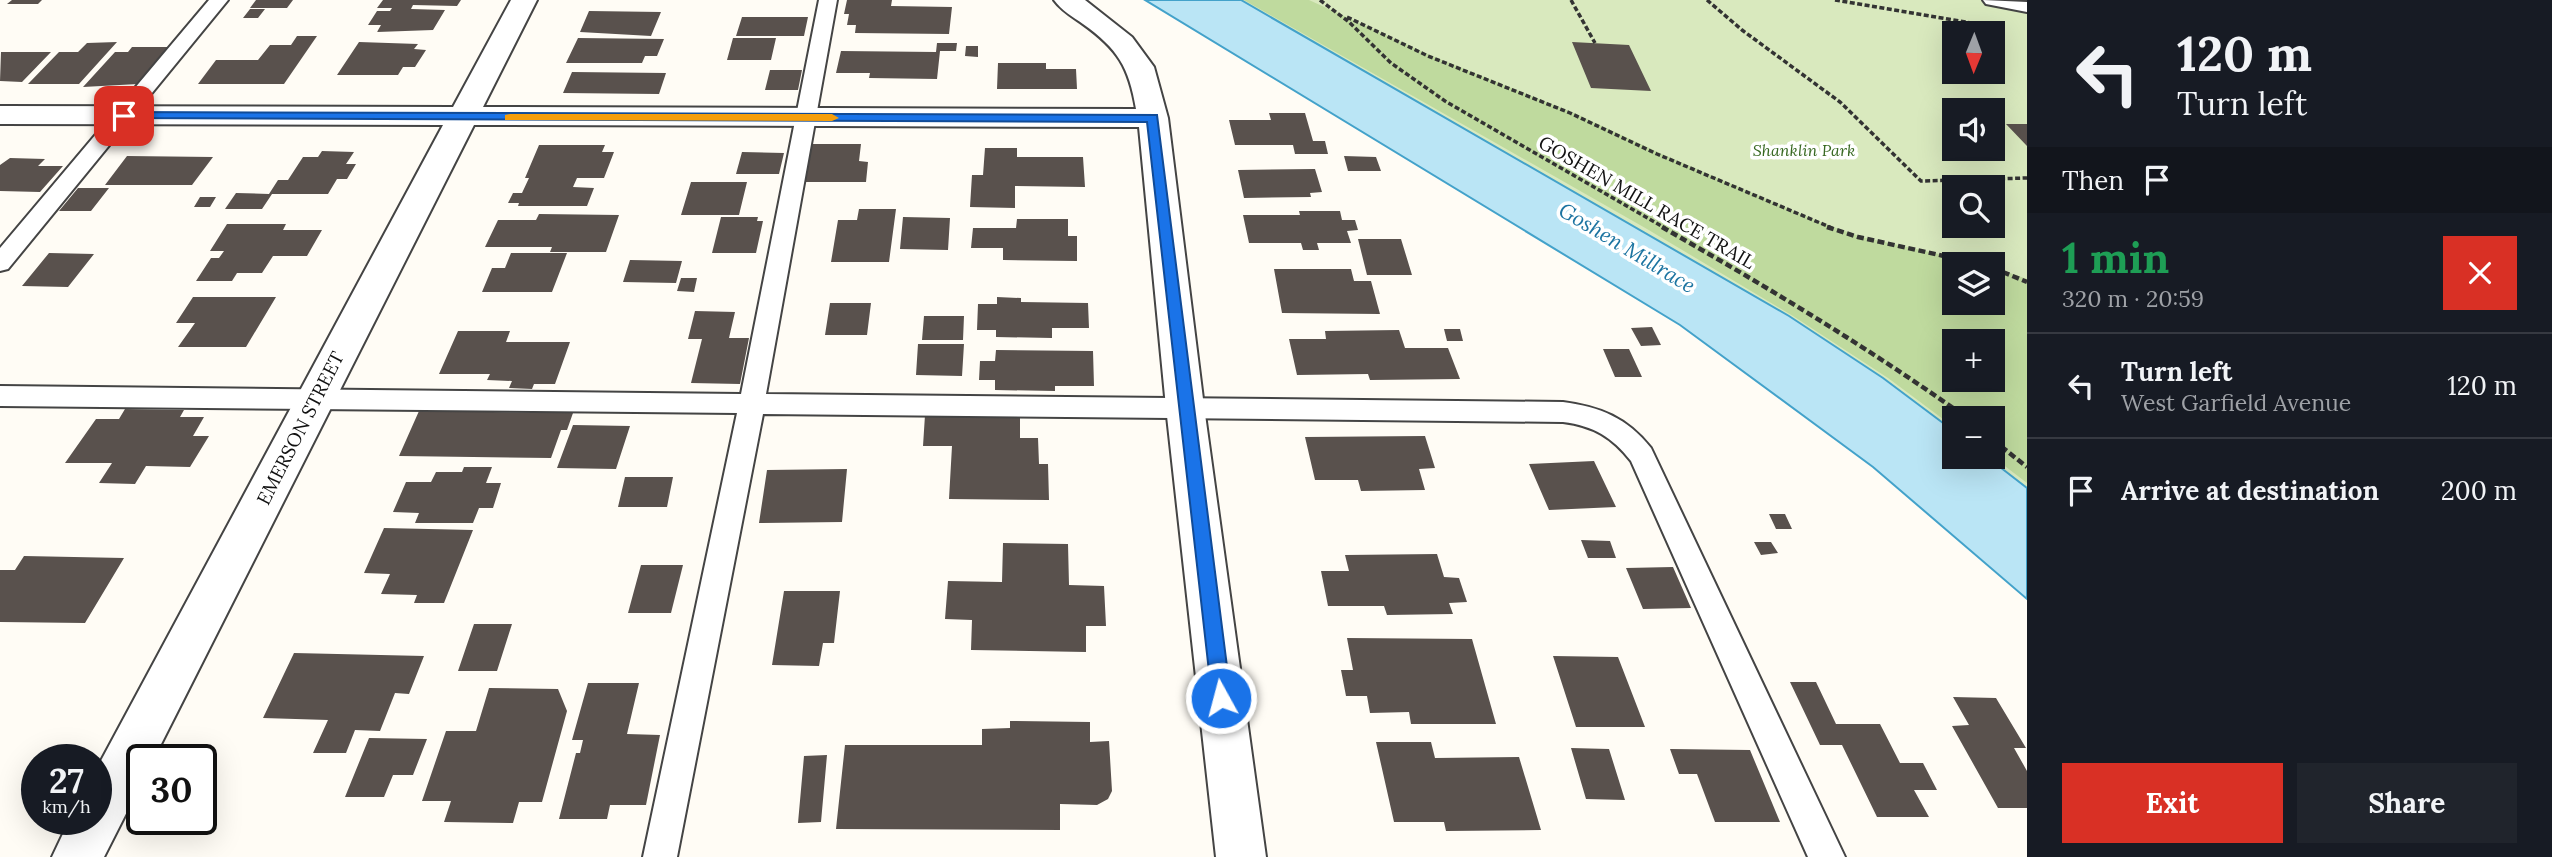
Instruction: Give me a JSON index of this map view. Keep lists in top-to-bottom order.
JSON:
{
  "streets": {
    "street": ["EMERSON STREET"],
    "path": ["GOSHEN MILL RACE TRAIL"]
  },
  "water": ["Goshen Millrace"],
  "parks": ["Shanklin Park"],
  "north": "bottom",
  "page": {
    "turn": ["120 m", "Turn left"],
    "map_buttons": ["+", "−"],
    "then": "Then",
    "heading": ["1 min", "320 m · 20:59"],
    "list": [
      {
        "name": "Turn left",
        "note": "West Garfield Avenue",
        "value": "120 m"
      },
      {
        "name": "Arrive at destination",
        "value": "200 m"
      }
    ],
    "speed": "27 km/h",
    "limit": "30",
    "buttons": ["Exit", "Share"]
  }
}
